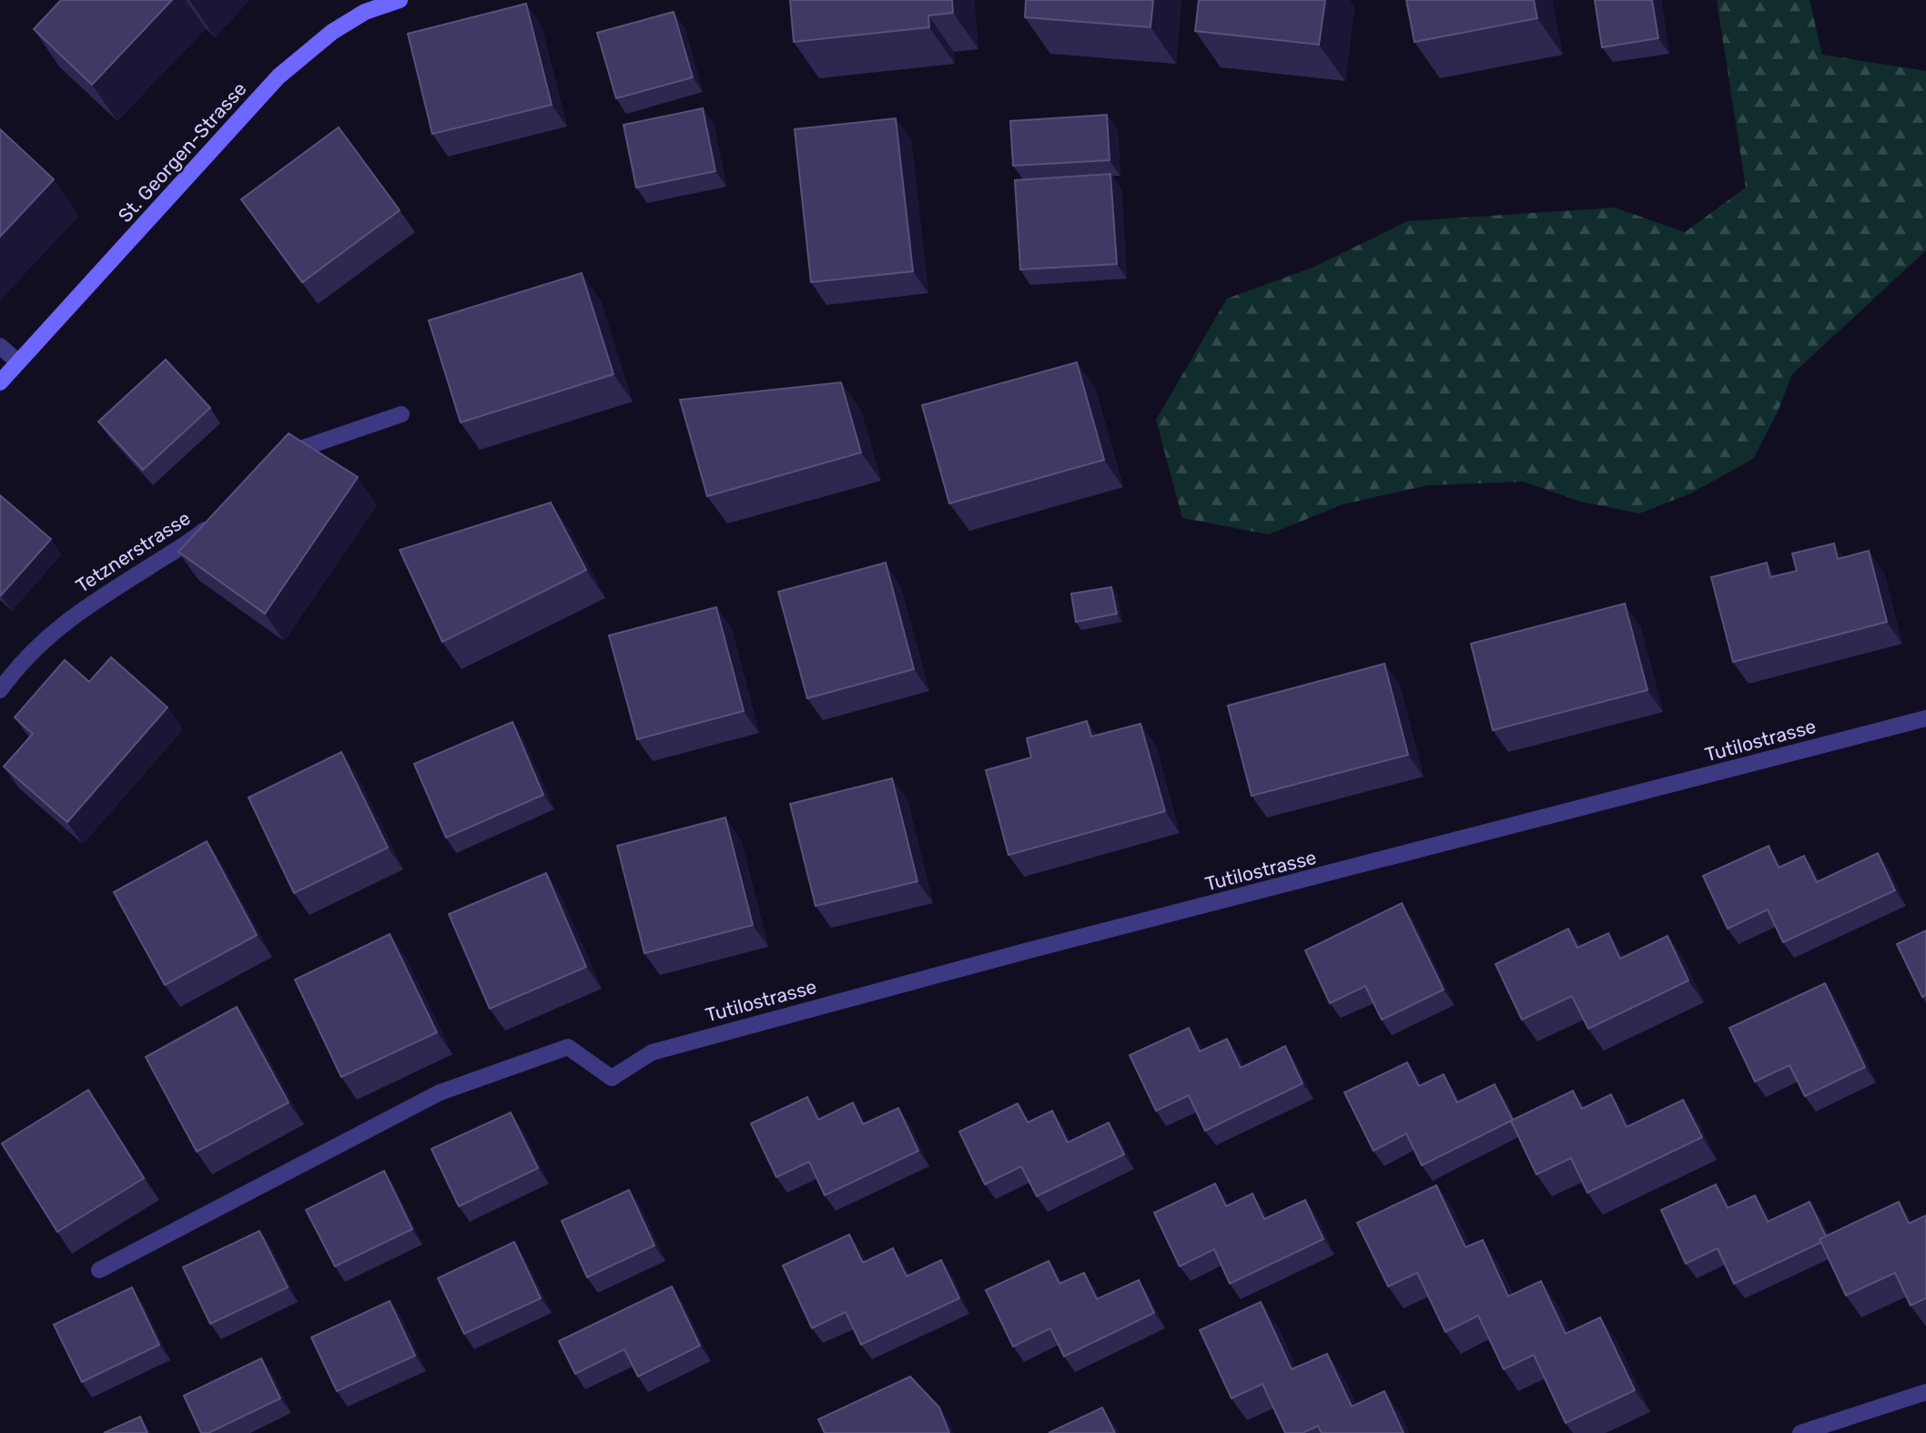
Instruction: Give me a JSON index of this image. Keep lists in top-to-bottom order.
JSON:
{
  "streets": {
    "street": ["St. Georgen-Strasse", "Tetznerstrasse", "Tutilostrasse"]
  }
}
